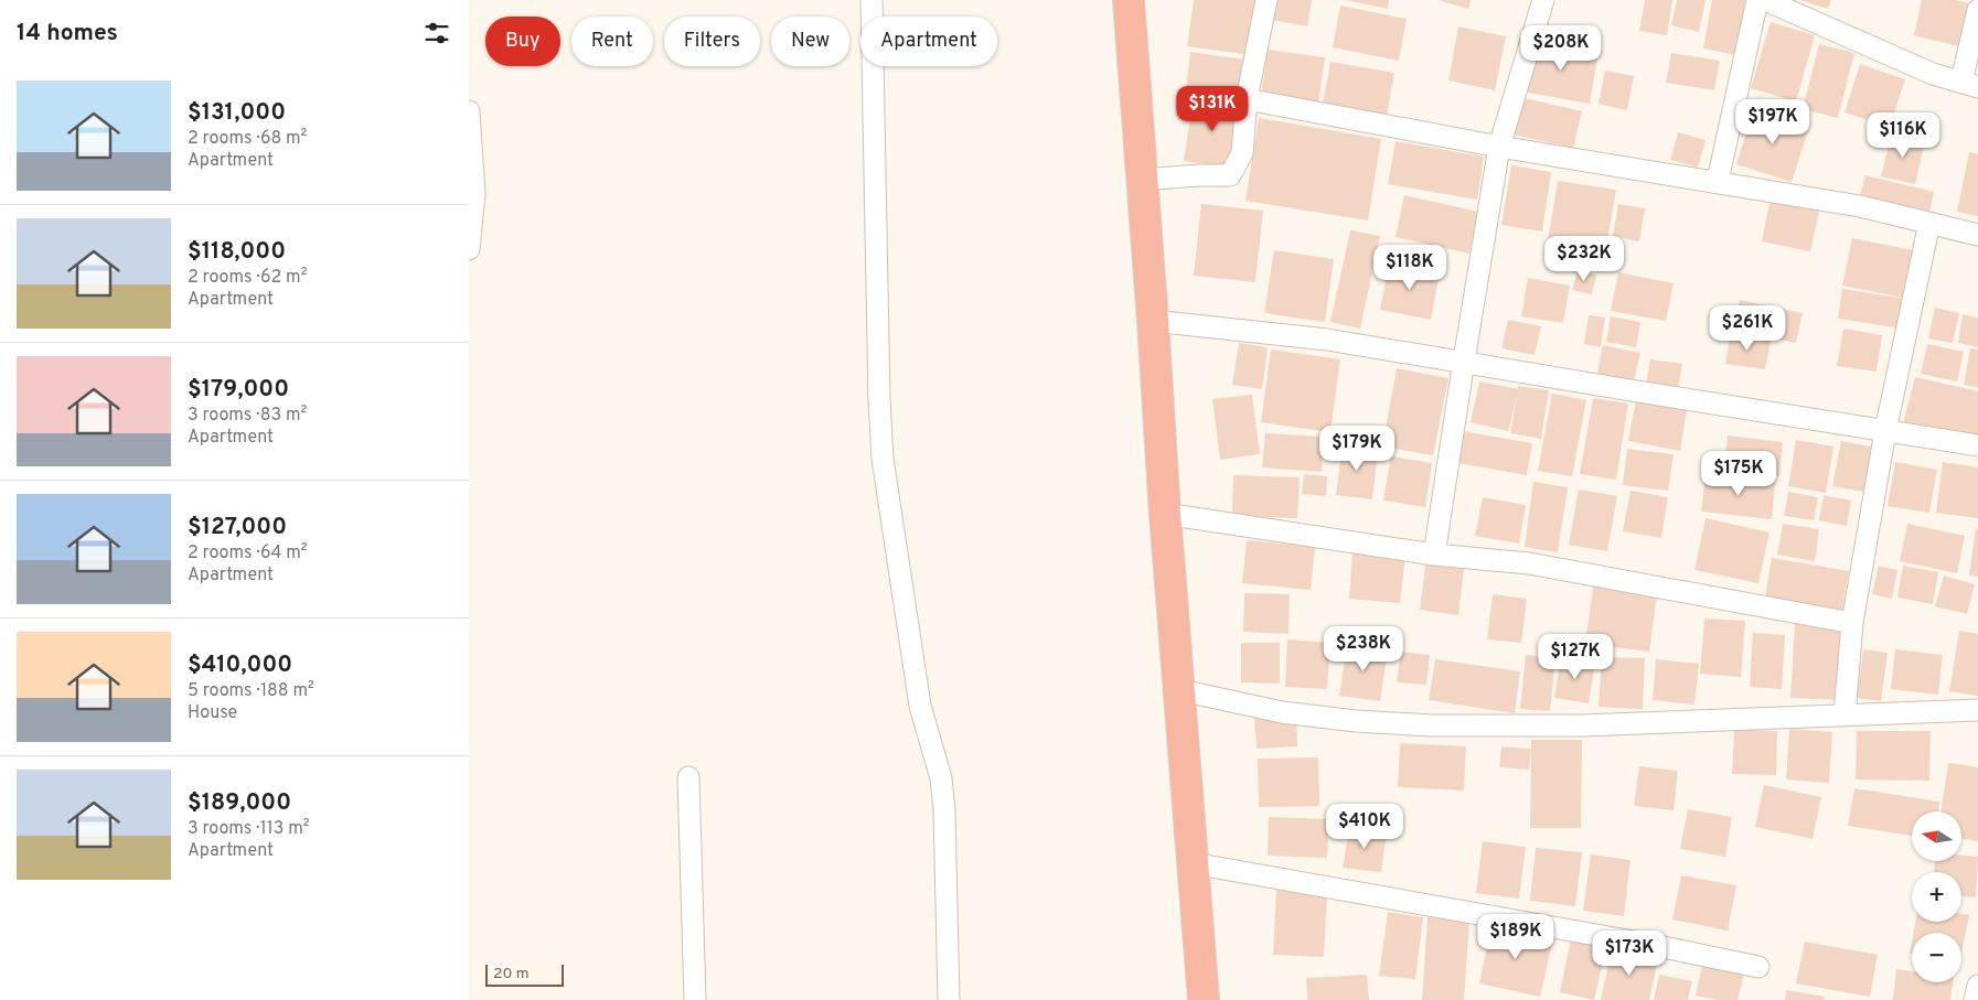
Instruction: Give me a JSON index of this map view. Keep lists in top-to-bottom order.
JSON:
{
  "scale_bar": "20 m",
  "north": "left",
  "page": {
    "heading": "14 homes",
    "chip": [
      "Buy",
      "Rent",
      "Filters",
      "New",
      "Apartment"
    ],
    "price": [
      "$208K",
      "$131K",
      "$197K",
      "$116K",
      "$232K",
      "$118K",
      "$261K",
      "$179K",
      "$175K",
      "$238K",
      "$127K",
      "$410K",
      "$189K",
      "$173K"
    ],
    "list": [
      {
        "name": "$131,000",
        "note": "2 rooms · 68 m² · Apartment"
      },
      {
        "name": "$118,000",
        "note": "2 rooms · 62 m² · Apartment"
      },
      {
        "name": "$179,000",
        "note": "3 rooms · 83 m² · Apartment"
      },
      {
        "name": "$127,000",
        "note": "2 rooms · 64 m² · Apartment"
      },
      {
        "name": "$410,000",
        "note": "5 rooms · 188 m² · House"
      },
      {
        "name": "$189,000",
        "note": "3 rooms · 113 m² · Apartment"
      }
    ],
    "map_buttons": ["+", "−"],
    "scale": "20 m"
  }
}
